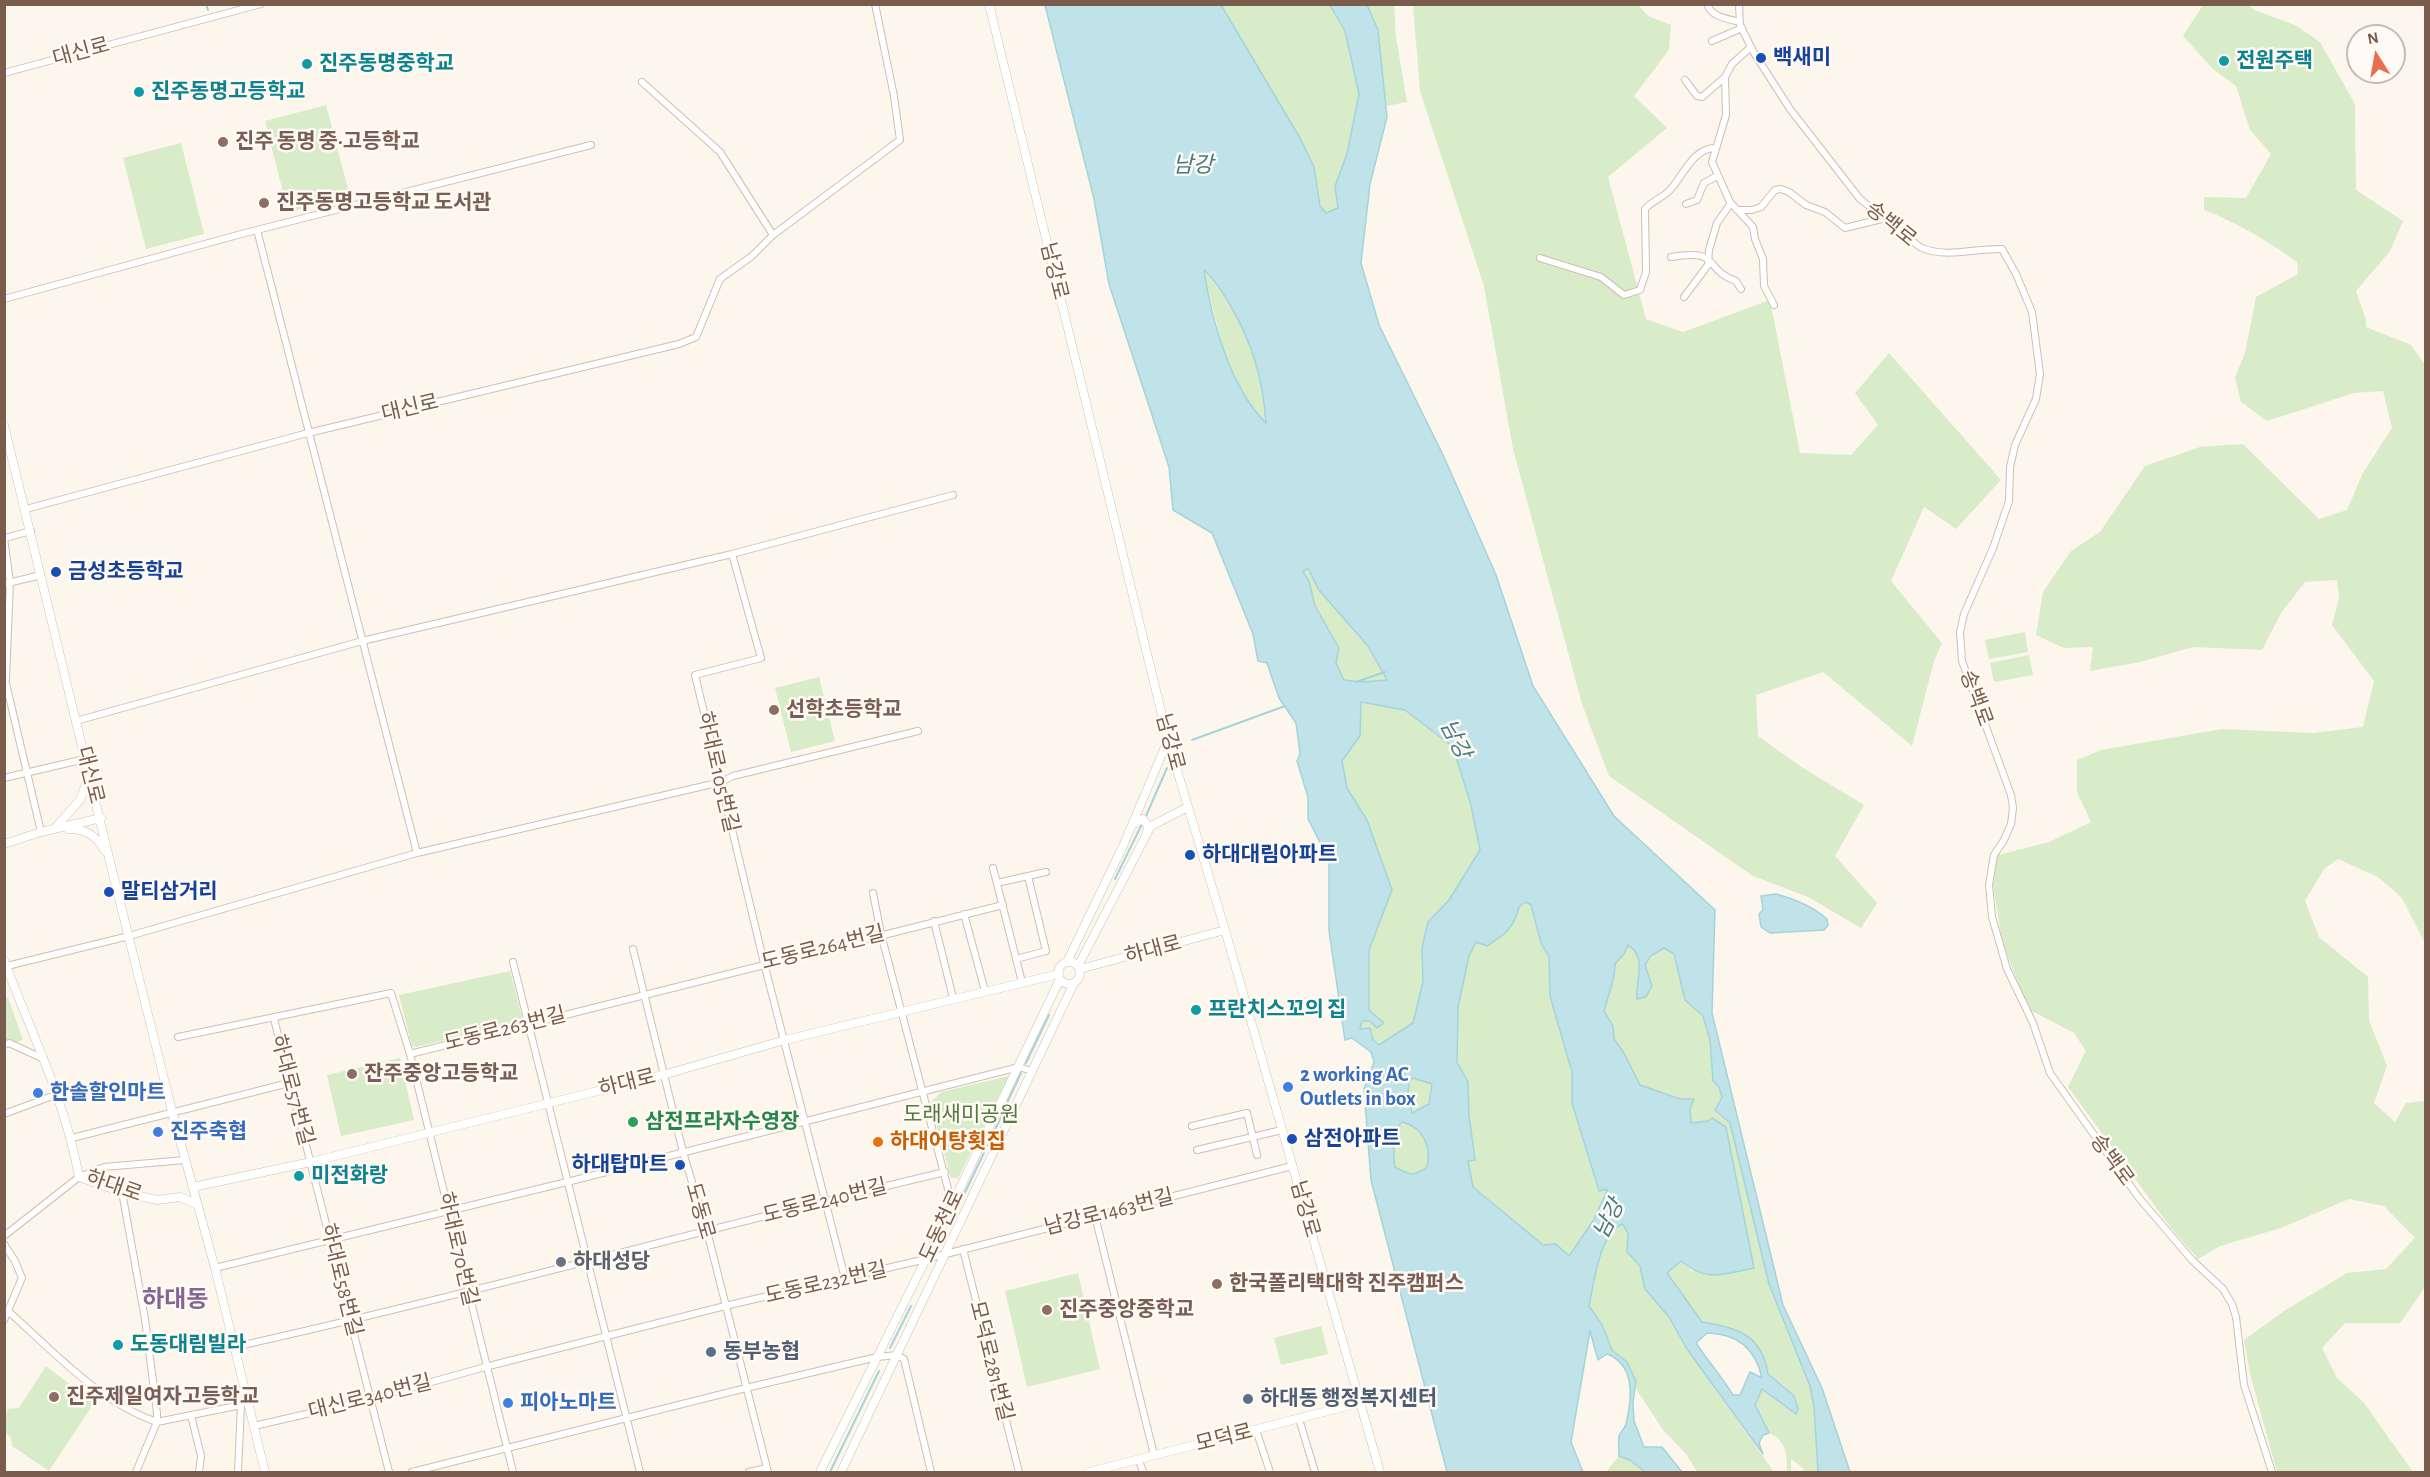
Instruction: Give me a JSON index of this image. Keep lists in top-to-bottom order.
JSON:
{
  "streets": {
    "street": [
      "대신로",
      "송백로",
      "남강로",
      "하대로105번길",
      "도동로264번길",
      "하대로",
      "도동로263번길",
      "하대로57번길",
      "도동로240번길",
      "도동로",
      "남강로1463번길",
      "도동천로",
      "하대로70번길",
      "하대로58번길",
      "도동로232번길",
      "모덕로281번길",
      "대신로340번길",
      "모덕로"
    ]
  },
  "crossings": [
    ["대신로", "하대로"],
    ["대신로", "도동로240번길"],
    ["대신로", "대신로340번길"],
    ["남강로", "하대로"],
    ["남강로", "남강로1463번길"],
    ["남강로", "모덕로"],
    ["하대로105번길", "도동로264번길"],
    ["하대로105번길", "하대로"],
    ["하대로105번길", "도동로240번길"],
    ["하대로105번길", "도동로232번길"],
    ["도동로264번길", "도동로263번길"],
    ["도동로264번길", "도동로"],
    ["하대로", "하대로57번길"],
    ["하대로", "도동로"],
    ["하대로", "도동천로"],
    ["하대로", "하대로70번길"],
    ["하대로", "하대로58번길"],
    ["도동로263번길", "도동로"],
    ["하대로57번길", "하대로58번길"],
    ["도동로240번길", "도동로"],
    ["도동로240번길", "하대로70번길"],
    ["도동로240번길", "하대로58번길"],
    ["도동로", "도동로232번길"],
    ["남강로1463번길", "도동천로"],
    ["남강로1463번길", "도동로232번길"],
    ["남강로1463번길", "모덕로281번길"],
    ["도동천로", "도동로232번길"],
    ["하대로70번길", "대신로340번길"],
    ["하대로58번길", "대신로340번길"],
    ["도동로232번길", "대신로340번길"]
  ],
  "districts": ["하대동"],
  "water": ["남강"],
  "parks": ["도래새미공원"],
  "places": [
    "백새미",
    "전원주택",
    "진주동명중학교",
    "진주동명고등학교",
    "진주 동명 중·고등학교",
    "진주동명고등학교 도서관",
    "금성초등학교",
    "선학초등학교",
    "하대대림아파트",
    "말티삼거리",
    "프란치스꼬의 집",
    "잔주중앙고등학교",
    "2 working AC Outlets in box",
    "한솔할인마트",
    "삼전프라자수영장",
    "진주축협",
    "삼전아파트",
    "하대어탕횟집",
    "하대탑마트",
    "미전화랑",
    "하대성당",
    "한국폴리택대학 진주캠퍼스",
    "진주중앙중학교",
    "도동대림빌라",
    "동부농협",
    "진주제일여자고등학교",
    "하대동 행정복지센터",
    "피아노마트"
  ],
  "north": "top"
}
